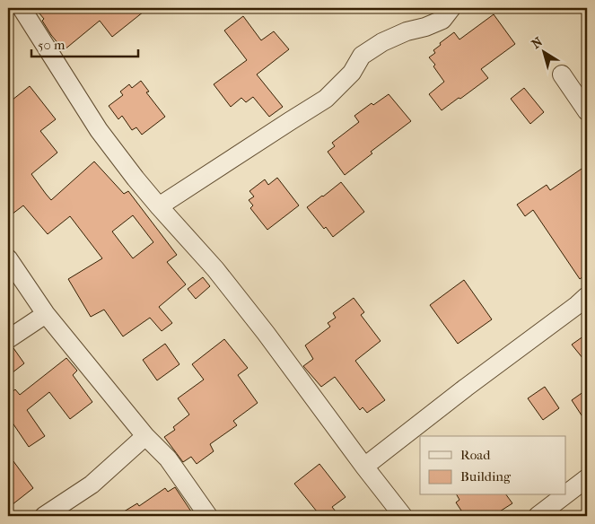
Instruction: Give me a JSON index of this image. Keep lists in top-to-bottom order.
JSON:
{
  "legend": ["Road", "Building"],
  "scale_bar": "50 m",
  "north": "top left"
}
